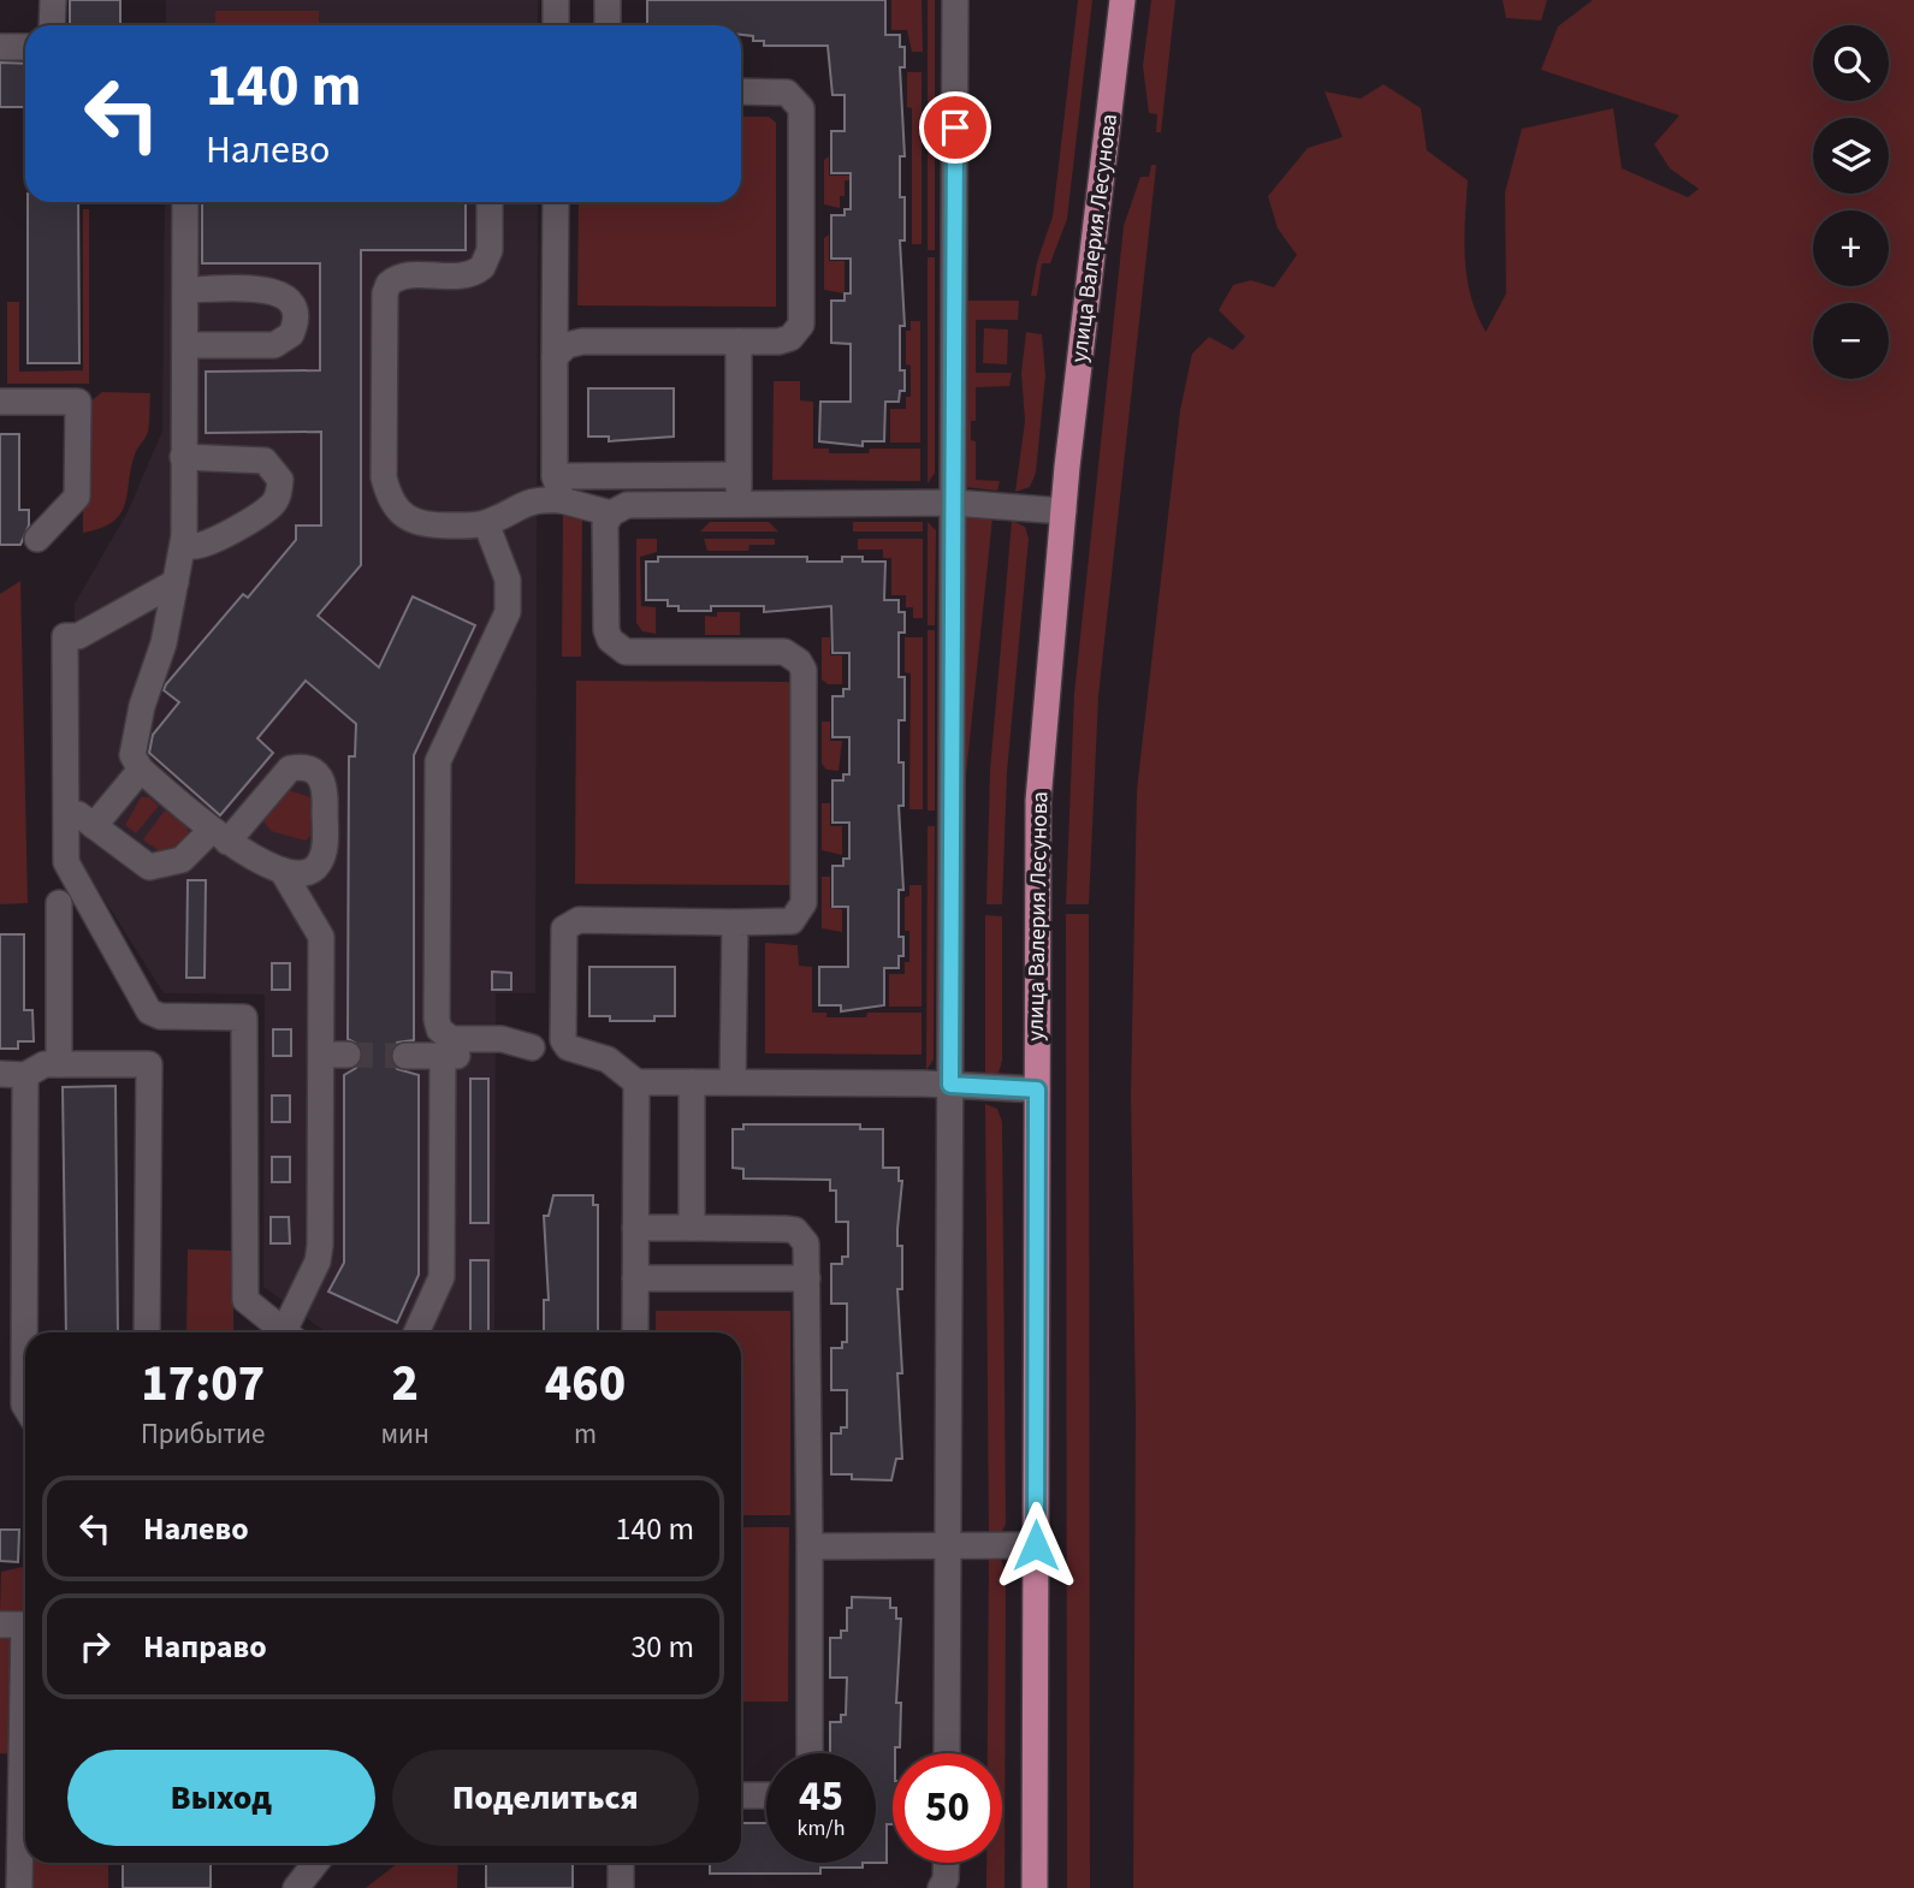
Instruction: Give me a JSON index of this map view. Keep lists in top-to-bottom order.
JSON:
{
  "streets": {
    "main road": ["улица Валерия Лесунова"]
  },
  "page": {
    "map_buttons": ["+", "−"],
    "turn": ["140 m", "Налево"],
    "eta": [
      "17:07",
      "Прибытие",
      "2",
      "мин",
      "460",
      "m"
    ],
    "list": [
      {
        "name": "Налево",
        "value": "140 m"
      },
      {
        "name": "Направо",
        "value": "30 m"
      }
    ],
    "buttons": ["Выход", "Поделиться"],
    "speed": "45 km/h",
    "limit": "50"
  }
}
